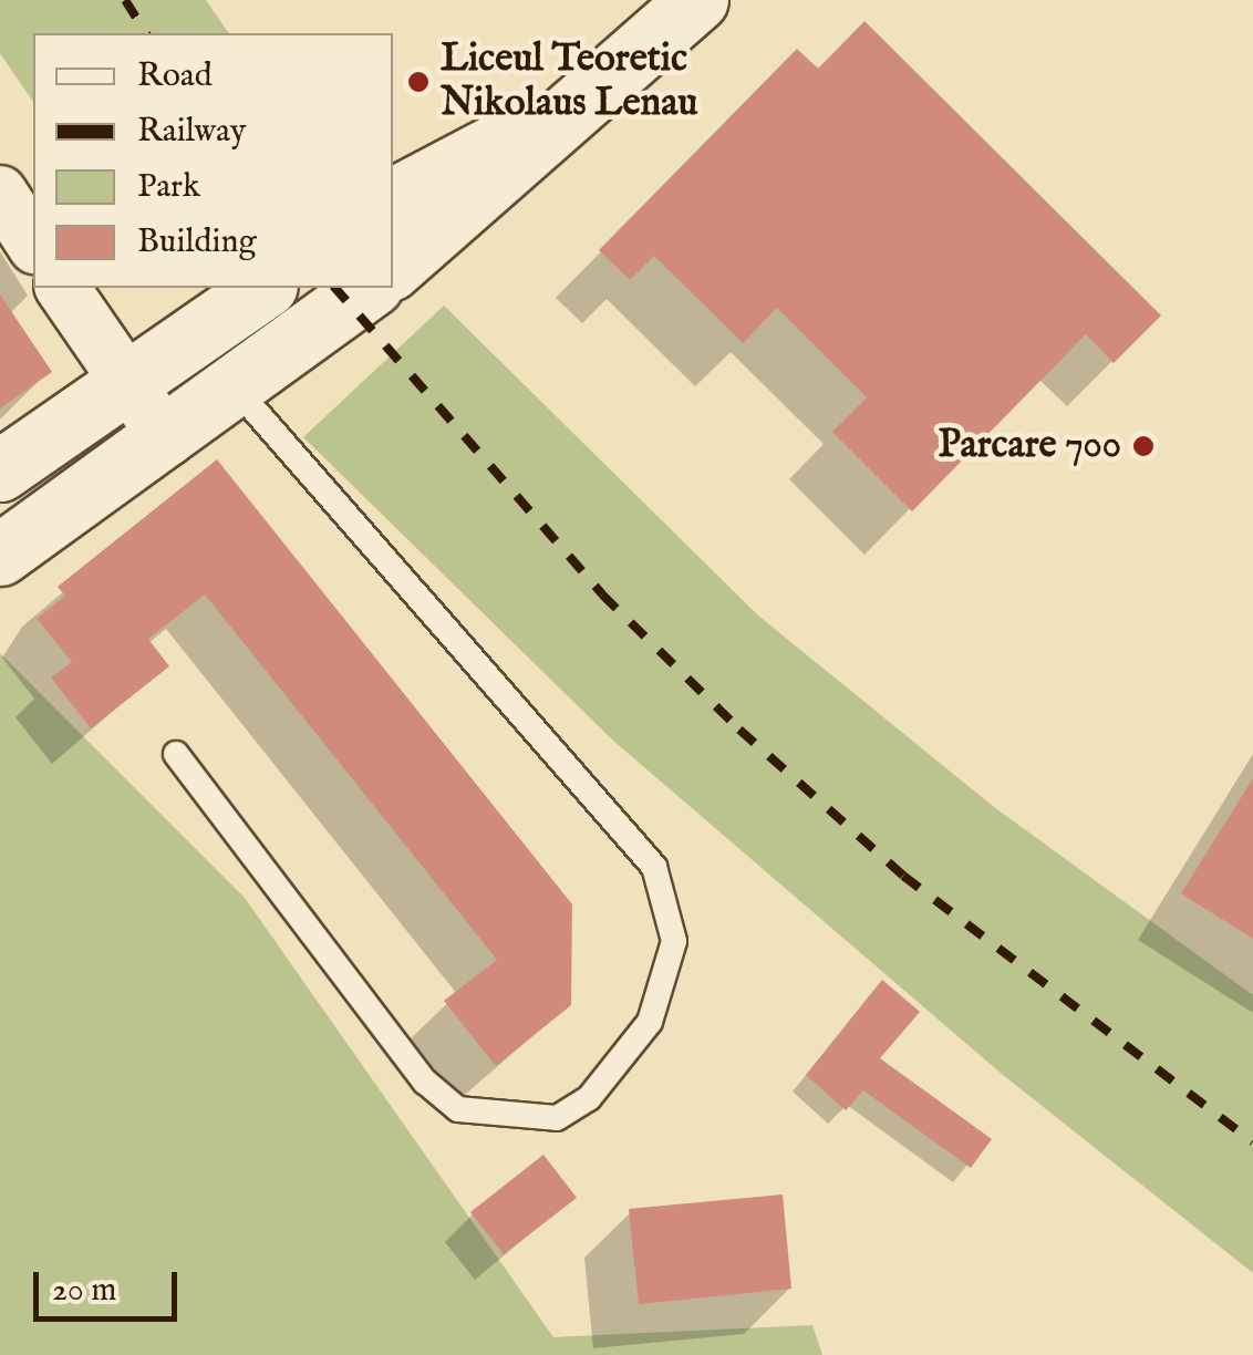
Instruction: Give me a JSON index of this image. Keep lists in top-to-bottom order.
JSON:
{
  "places": ["Liceul Teoretic Nikolaus Lenau", "Parcare 700"],
  "legend": [
    "Road",
    "Railway",
    "Park",
    "Building"
  ],
  "scale_bar": "20 m"
}
